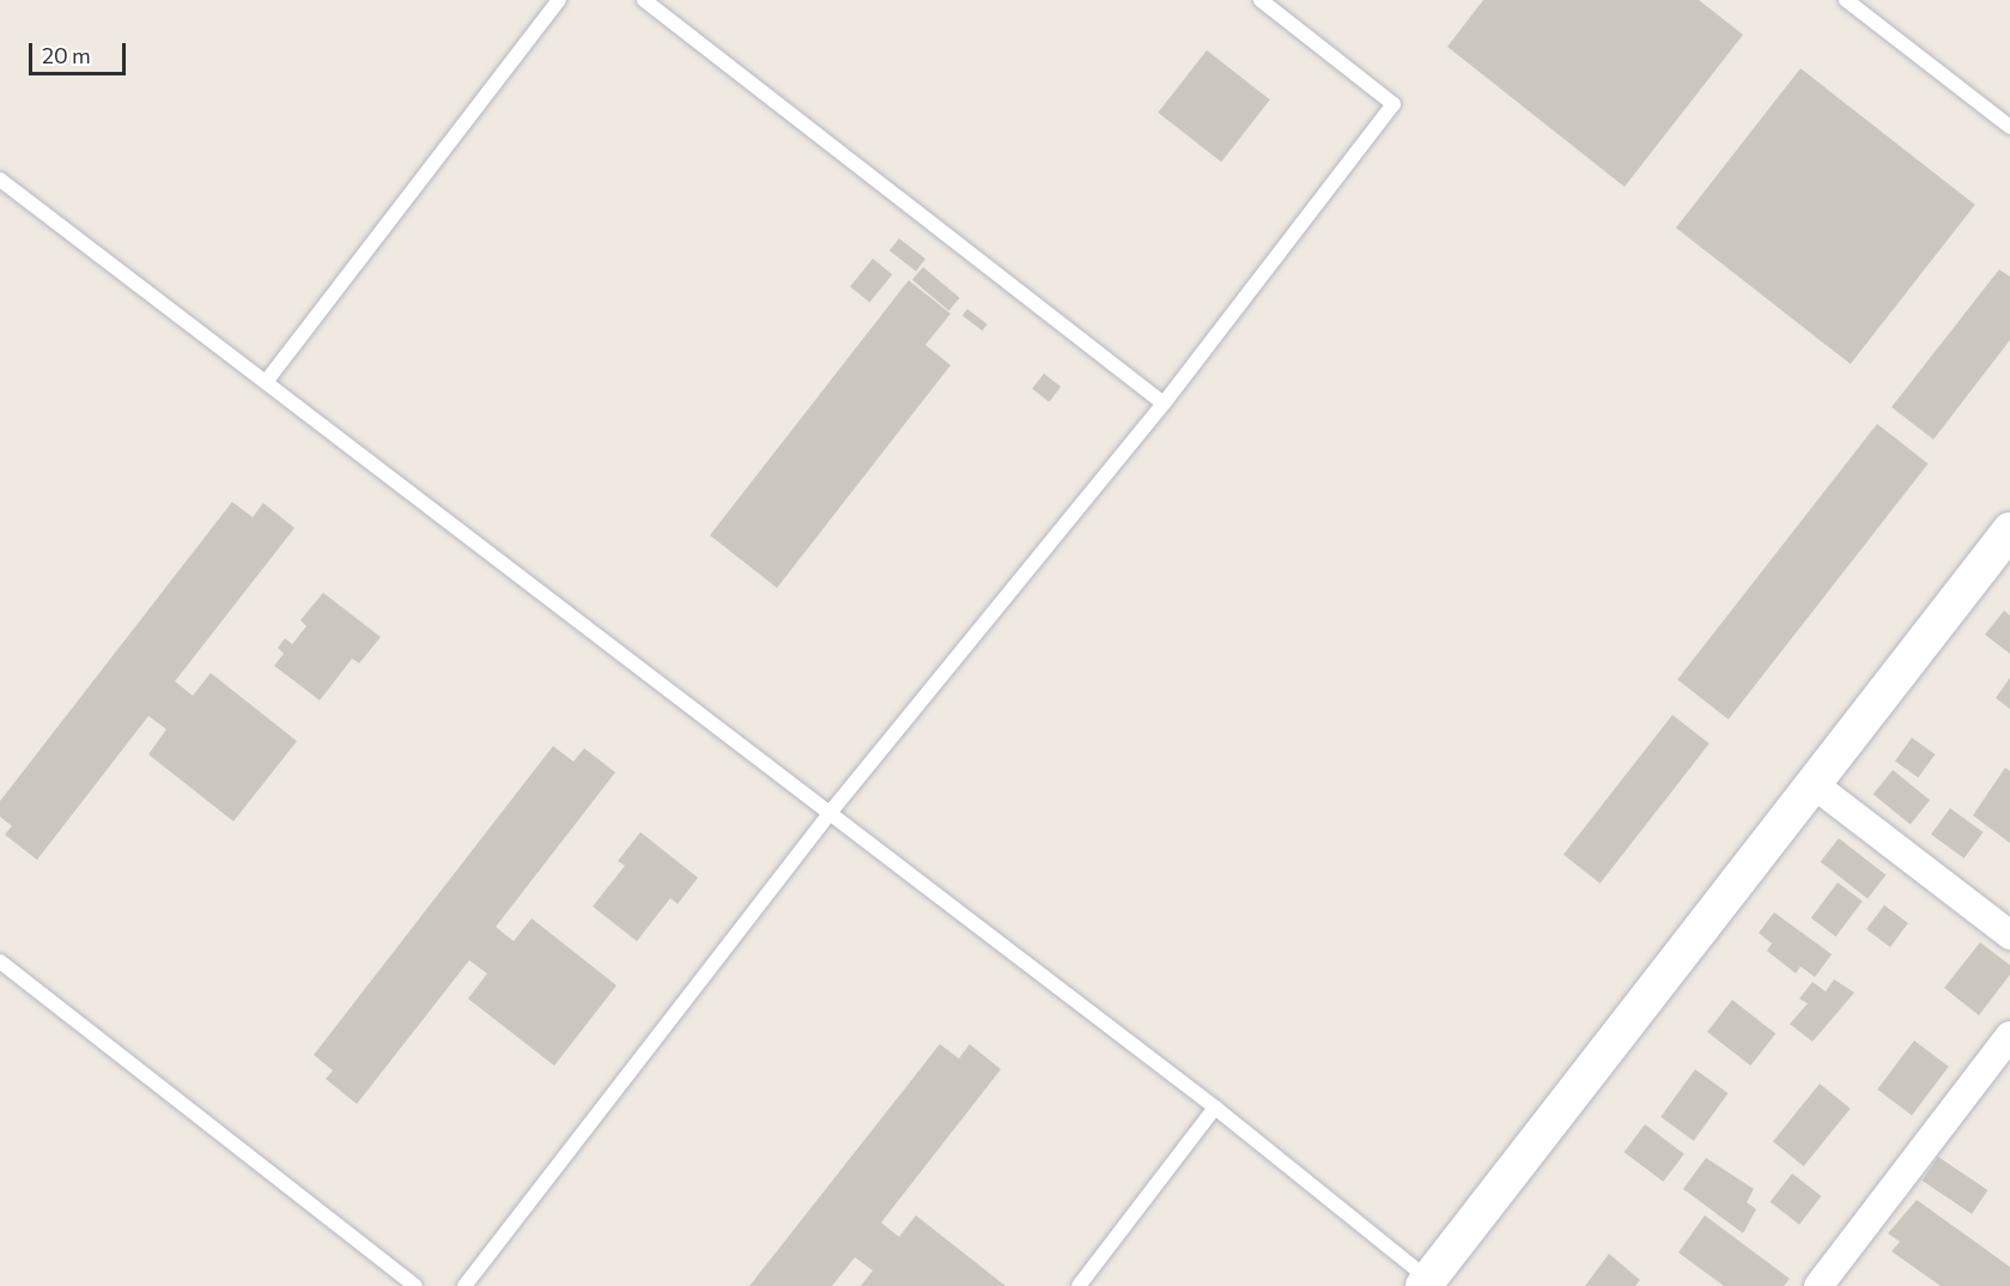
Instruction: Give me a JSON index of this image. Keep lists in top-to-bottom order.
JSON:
{
  "scale_bar": "20 m"
}
